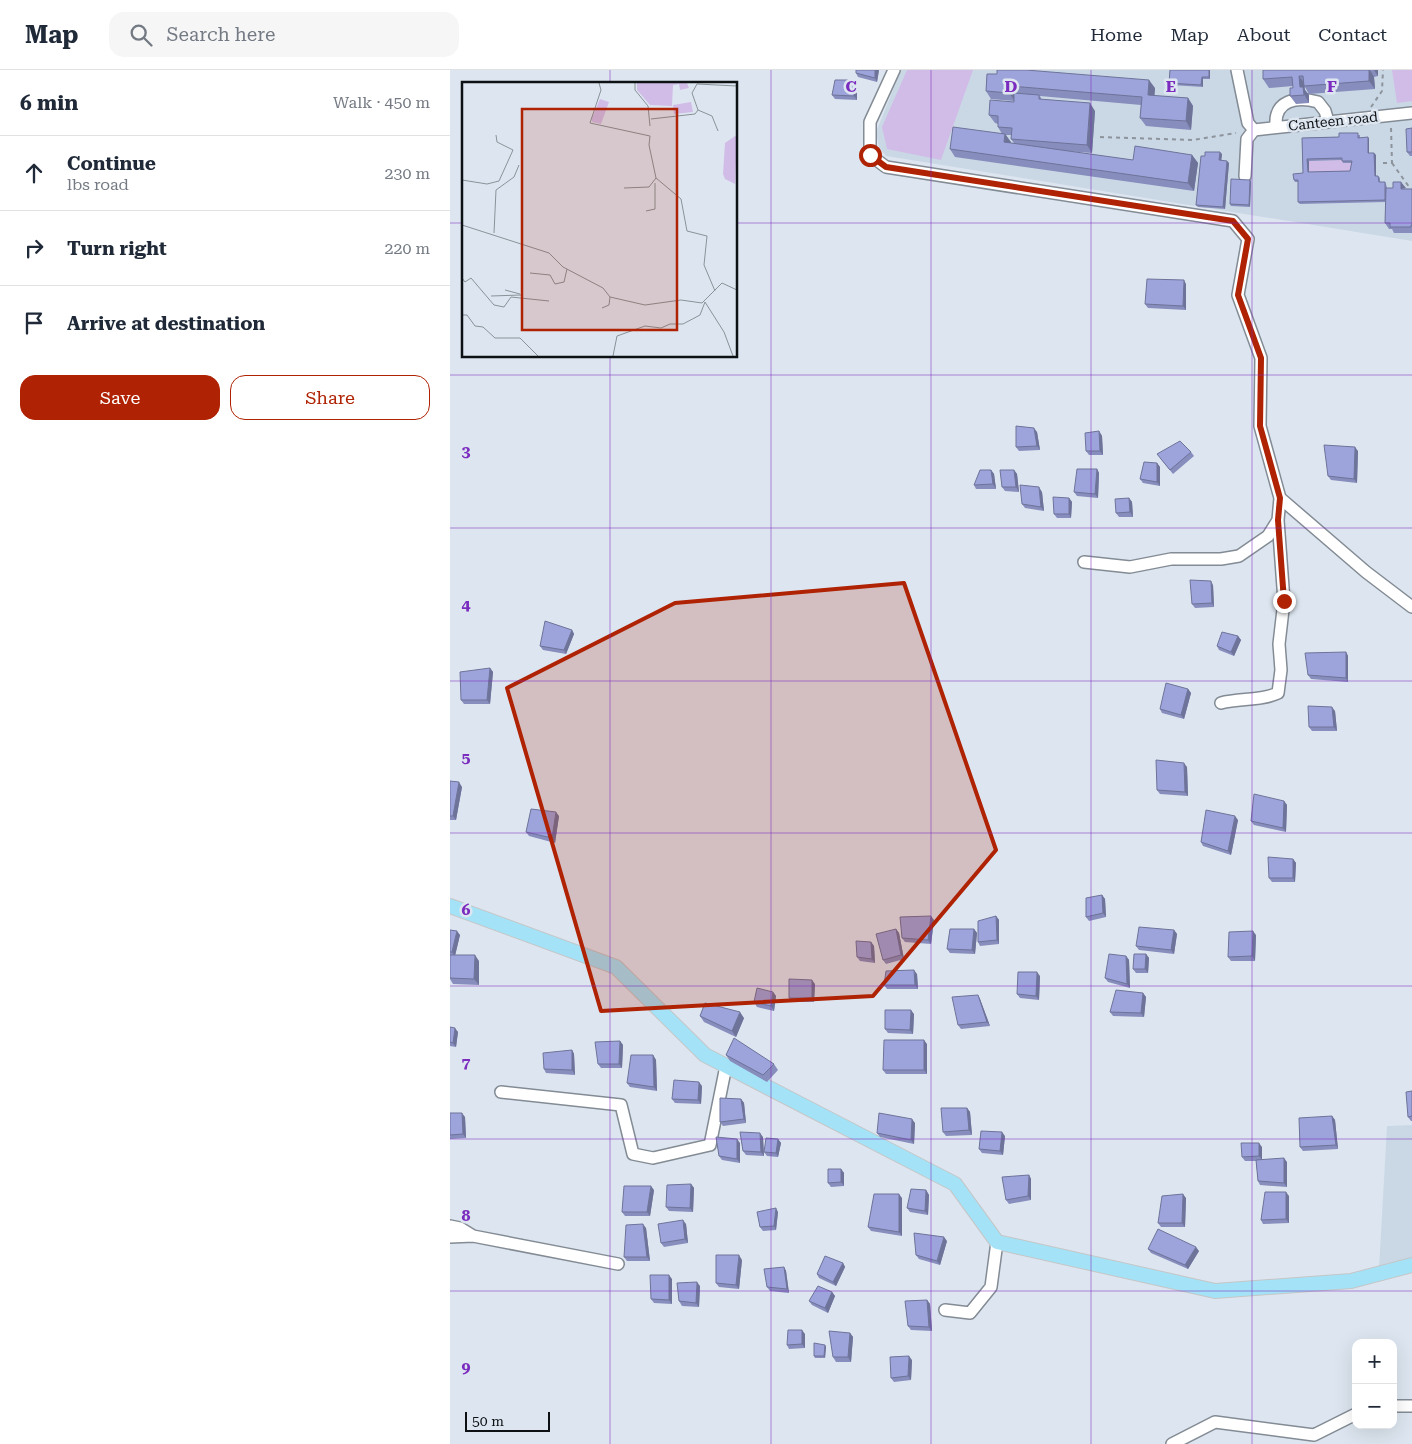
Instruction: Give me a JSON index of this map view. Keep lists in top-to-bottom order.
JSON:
{
  "streets": {
    "street": ["Canteen road"]
  },
  "scale_bar": "50 m",
  "page": {
    "header": "Map",
    "search": "Search here",
    "nav": [
      "Home",
      "Map",
      "About",
      "Contact"
    ],
    "heading": ["6 min", "Walk · 450 m"],
    "list": [
      ["Continue", "lbs road", "230 m"],
      ["Turn right", "220 m"],
      "Arrive at destination"
    ],
    "buttons": ["Save", "Share"],
    "map_buttons": ["+", "−"],
    "scale": "50 m"
  },
  "grid": {
    "columns": [
      "C",
      "D",
      "E",
      "F"
    ],
    "rows": [
      "3",
      "4",
      "5",
      "6",
      "7",
      "8",
      "9"
    ]
  }
}
